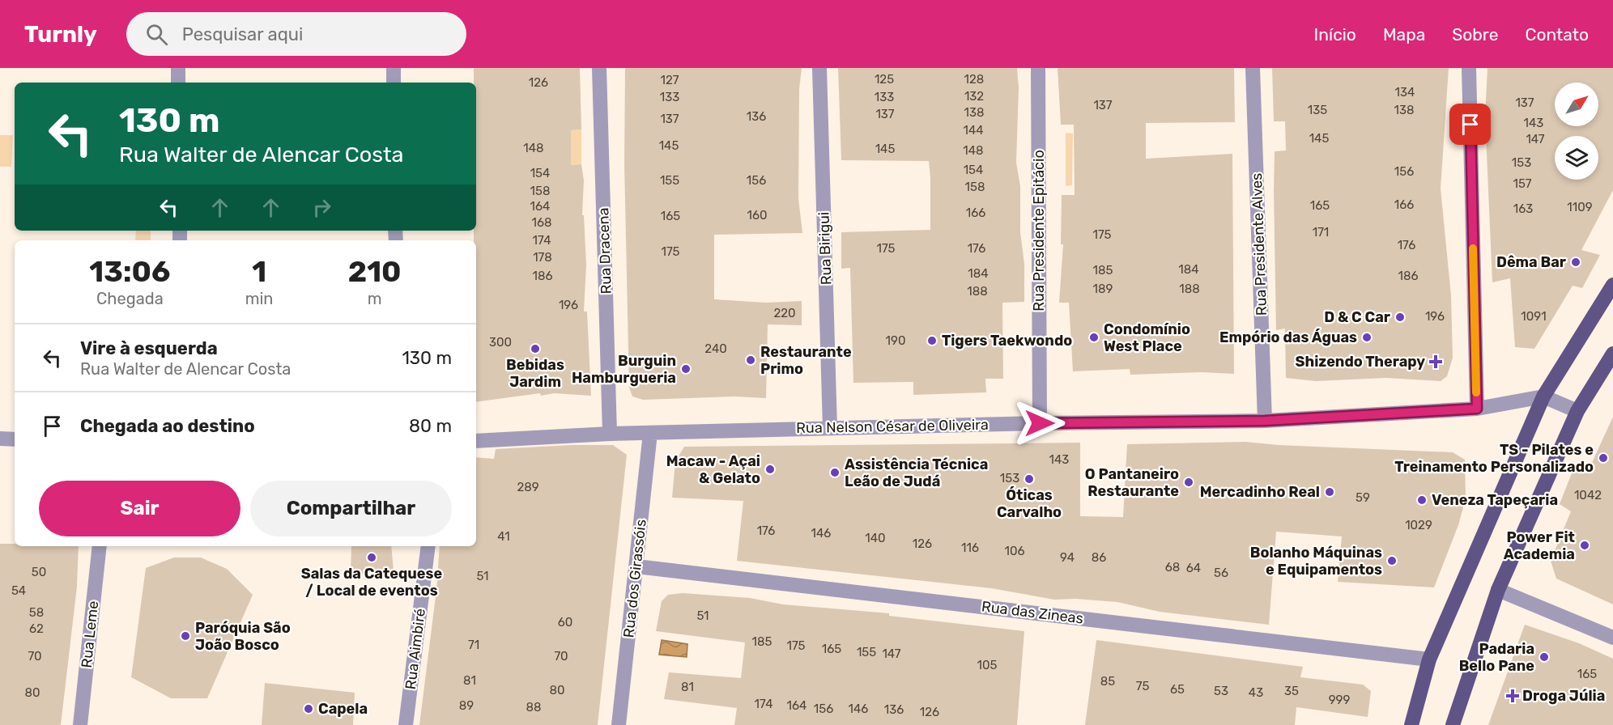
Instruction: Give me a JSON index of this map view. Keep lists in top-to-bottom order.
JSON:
{
  "streets": {
    "street": [
      "Rua Presidente Epitácio",
      "Rua Presidente Alves",
      "Rua Birigui",
      "Rua Dracena",
      "Rua Nelson César de Oliveira",
      "Rua dos Girassóis",
      "Rua das Zineas",
      "Rua Leme",
      "Rua Aimbiré"
    ]
  },
  "crossings": [
    ["Rua Presidente Epitácio", "Rua Nelson César de Oliveira"],
    ["Rua Presidente Alves", "Rua Nelson César de Oliveira"],
    ["Rua Birigui", "Rua Nelson César de Oliveira"],
    ["Rua Dracena", "Rua Nelson César de Oliveira"],
    ["Rua Nelson César de Oliveira", "Rua dos Girassóis"],
    ["Rua dos Girassóis", "Rua das Zineas"]
  ],
  "places": {
    "other": [
      "Dêma Bar",
      "D & C Car",
      "Condomínio West Place",
      "Empório das Águas",
      "Tigers Taekwondo",
      "Bebidas Jardim",
      "Restaurante Primo",
      "Burguin Hamburgueria",
      "TS - Pilates e Treinamento Personalizado",
      "Macaw - Açai & Gelato",
      "Assistência Técnica Leão de Judá",
      "Óticas Carvalho",
      "O Pantaneiro Restaurante",
      "Mercadinho Real",
      "Veneza Tapeçaria",
      "Power Fit Academia",
      "Salas da Catequese / Local de eventos",
      "Bolanho Máquinas e Equipamentos",
      "Paróquia São João Bosco",
      "Padaria Bello Pane",
      "Capela"
    ],
    "health": ["Shizendo Therapy", "Droga Júlia"]
  },
  "house_numbers": [
    "125",
    "128",
    "127",
    "126",
    "134",
    "132",
    "133",
    "133",
    "137",
    "137",
    "135",
    "138",
    "138",
    "137",
    "136",
    "137",
    "143",
    "144",
    "145",
    "147",
    "145",
    "148",
    "145",
    "148",
    "153",
    "154",
    "156",
    "154",
    "155",
    "156",
    "157",
    "158",
    "158",
    "166",
    "165",
    "164",
    "1109",
    "163",
    "166",
    "160",
    "165",
    "168",
    "171",
    "175",
    "174",
    "176",
    "175",
    "176",
    "175",
    "178",
    "184",
    "185",
    "184",
    "186",
    "186",
    "189",
    "188",
    "188",
    "196",
    "220",
    "196",
    "1091",
    "190",
    "300",
    "240",
    "143",
    "153",
    "289",
    "1042",
    "59",
    "1029",
    "176",
    "146",
    "41",
    "140",
    "126",
    "116",
    "106",
    "94",
    "86",
    "68",
    "64",
    "50",
    "56",
    "51",
    "54",
    "58",
    "51",
    "60",
    "62",
    "185",
    "71",
    "175",
    "165",
    "155",
    "147",
    "70",
    "70",
    "105",
    "165",
    "81",
    "85",
    "75",
    "81",
    "65",
    "80",
    "53",
    "35",
    "80",
    "43",
    "999",
    "174",
    "89",
    "164",
    "88",
    "156",
    "146",
    "136",
    "126"
  ],
  "north": "top right",
  "page": {
    "header": "Turnly",
    "search": "Pesquisar aqui",
    "nav": [
      "Início",
      "Mapa",
      "Sobre",
      "Contato"
    ],
    "turn": ["130 m", "Rua Walter de Alencar Costa"],
    "eta": [
      "13:06",
      "Chegada",
      "1",
      "min",
      "210",
      "m"
    ],
    "list": [
      {
        "name": "Vire à esquerda",
        "note": "Rua Walter de Alencar Costa",
        "value": "130 m"
      },
      {
        "name": "Chegada ao destino",
        "value": "80 m"
      }
    ],
    "buttons": ["Sair", "Compartilhar"]
  }
}
